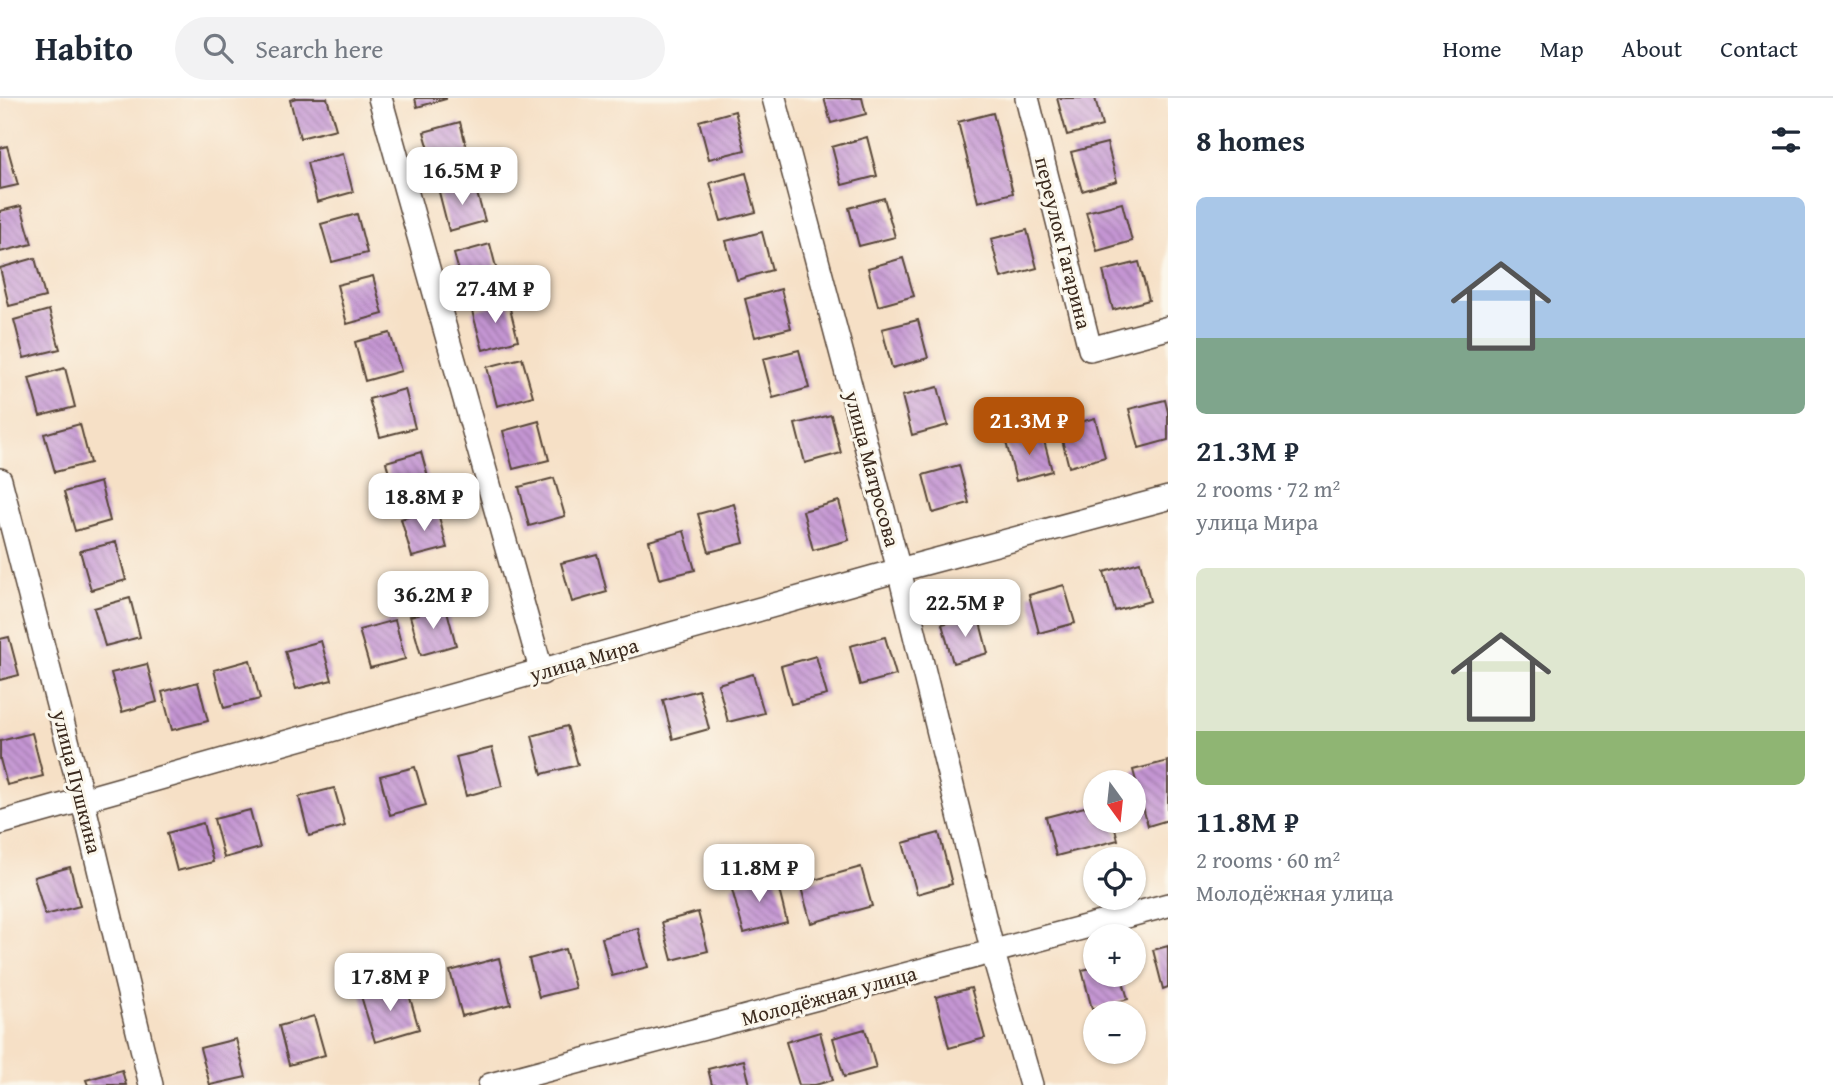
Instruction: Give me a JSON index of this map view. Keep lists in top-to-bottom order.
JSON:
{
  "streets": {
    "street": [
      "переулок Гагарина",
      "улица Матросова",
      "улица Мира",
      "улица Пушкина",
      "Молодёжная улица"
    ]
  },
  "crossings": [
    ["улица Матросова", "улица Мира"],
    ["улица Матросова", "Молодёжная улица"],
    ["улица Мира", "улица Пушкина"]
  ],
  "north": "bottom",
  "page": {
    "header": "Habito",
    "search": "Search here",
    "nav": [
      "Home",
      "Map",
      "About",
      "Contact"
    ],
    "heading": "8 homes",
    "price": [
      "16.5M ₽",
      "27.4M ₽",
      "21.3M ₽",
      "18.8M ₽",
      "36.2M ₽",
      "22.5M ₽",
      "11.8M ₽",
      "17.8M ₽"
    ],
    "list": [
      {
        "name": "21.3M ₽",
        "note": "2 rooms · 72 m² · улица Мира"
      },
      {
        "name": "11.8M ₽",
        "note": "2 rooms · 60 m² · Молодёжная улица"
      }
    ],
    "map_buttons": ["+", "−"]
  }
}
